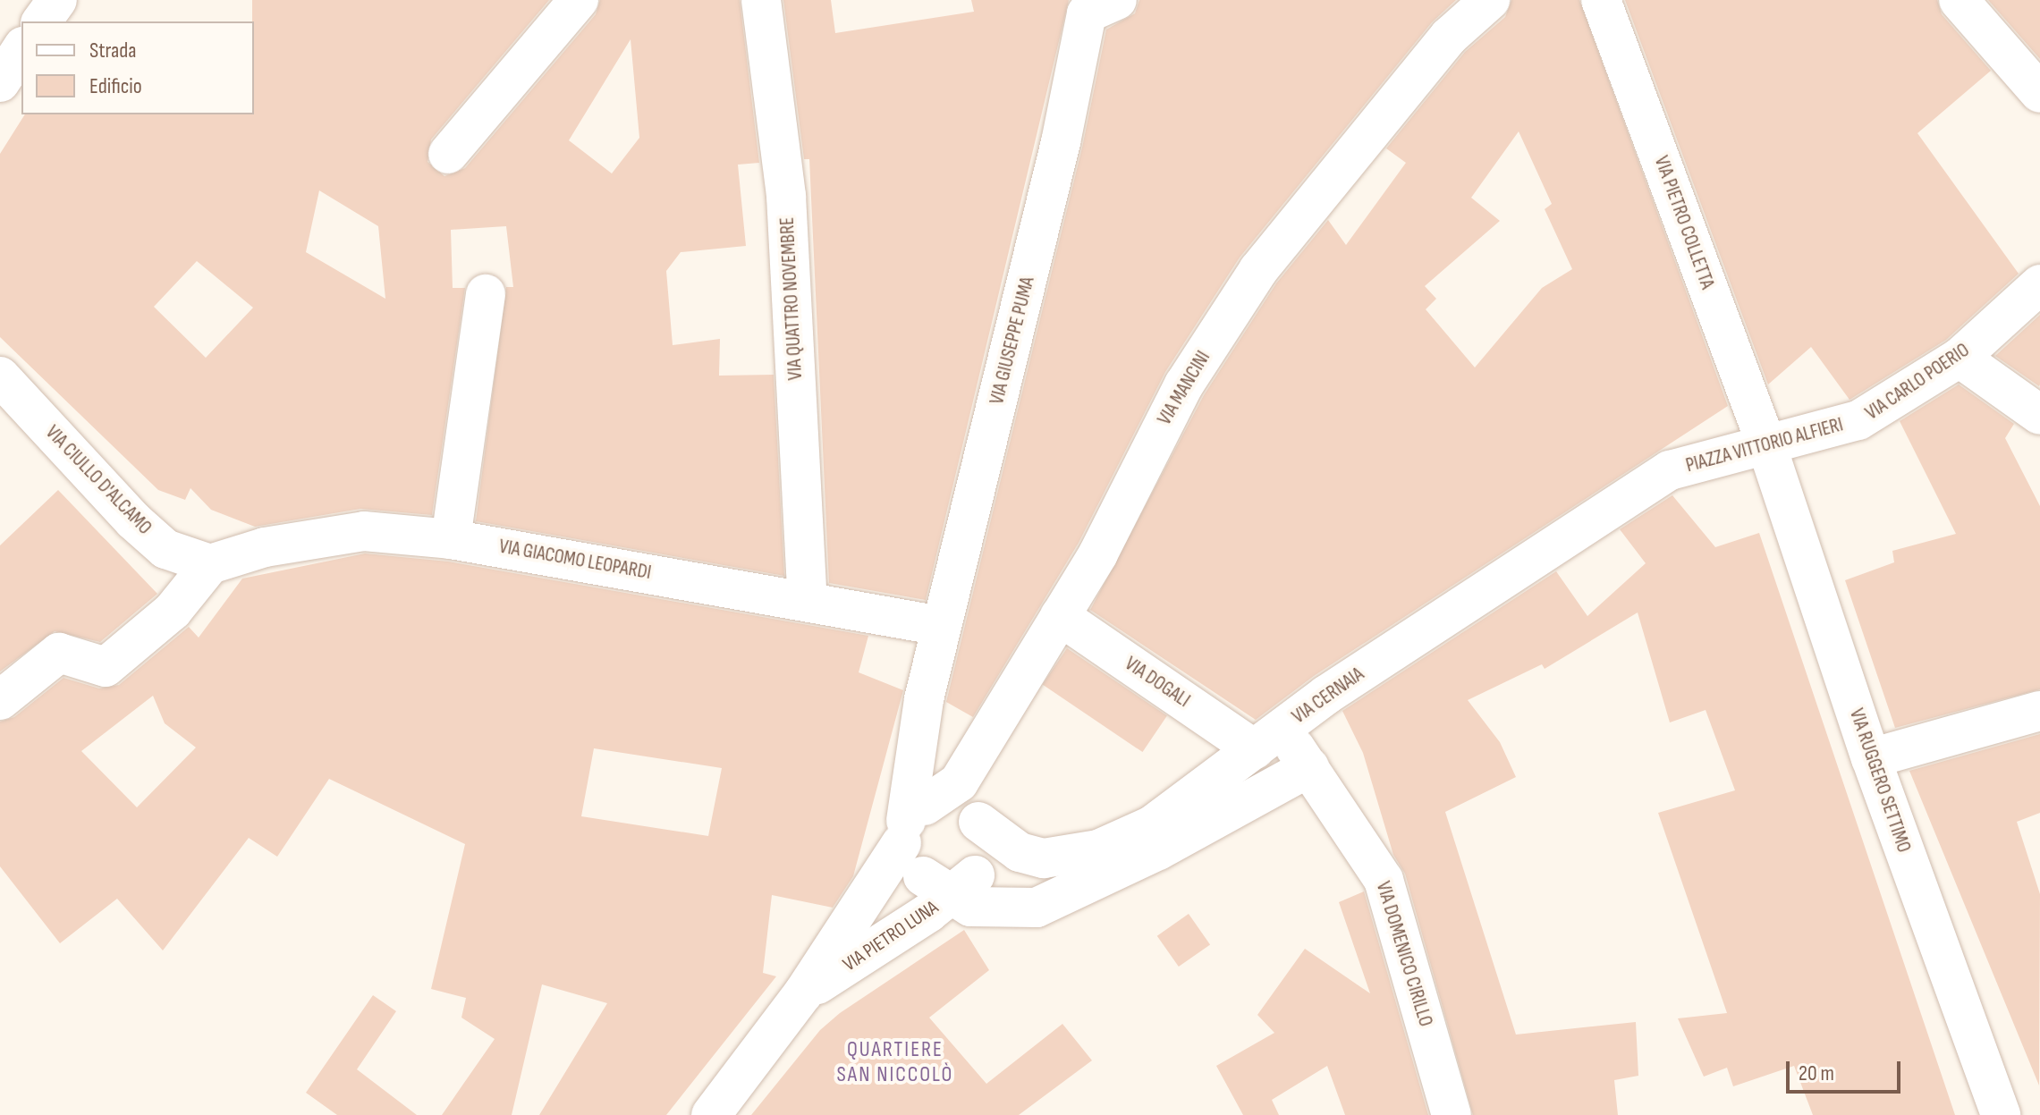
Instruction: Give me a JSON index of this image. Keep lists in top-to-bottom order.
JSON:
{
  "streets": {
    "street": [
      "VIA PIETRO COLLETTA",
      "VIA QUATTRO NOVEMBRE",
      "VIA GIUSEPPE PUMA",
      "VIA CARLO POERIO",
      "VIA MANCINI",
      "PIAZZA VITTORIO ALFIERI",
      "VIA CIULLO D'ALCAMO",
      "VIA GIACOMO LEOPARDI",
      "VIA DOGALI",
      "VIA CERNAIA",
      "VIA RUGGERO SETTIMO",
      "VIA PIETRO LUNA",
      "VIA DOMENICO CIRILLO"
    ]
  },
  "crossings": [
    ["VIA PIETRO COLLETTA", "PIAZZA VITTORIO ALFIERI"],
    ["VIA PIETRO COLLETTA", "VIA RUGGERO SETTIMO"],
    ["VIA QUATTRO NOVEMBRE", "VIA GIACOMO LEOPARDI"],
    ["VIA GIUSEPPE PUMA", "VIA MANCINI"],
    ["VIA GIUSEPPE PUMA", "VIA GIACOMO LEOPARDI"],
    ["VIA GIUSEPPE PUMA", "VIA CERNAIA"],
    ["VIA GIUSEPPE PUMA", "VIA PIETRO LUNA"],
    ["VIA CARLO POERIO", "PIAZZA VITTORIO ALFIERI"],
    ["VIA MANCINI", "VIA DOGALI"],
    ["VIA MANCINI", "VIA CERNAIA"],
    ["VIA MANCINI", "VIA PIETRO LUNA"],
    ["PIAZZA VITTORIO ALFIERI", "VIA CERNAIA"],
    ["PIAZZA VITTORIO ALFIERI", "VIA RUGGERO SETTIMO"],
    ["VIA CIULLO D'ALCAMO", "VIA GIACOMO LEOPARDI"],
    ["VIA DOGALI", "VIA CERNAIA"],
    ["VIA DOGALI", "VIA DOMENICO CIRILLO"],
    ["VIA CERNAIA", "VIA PIETRO LUNA"]
  ],
  "districts": ["QUARTIERE SAN NICCOLÒ"],
  "legend": ["Strada", "Edificio"],
  "scale_bar": "20 m"
}
